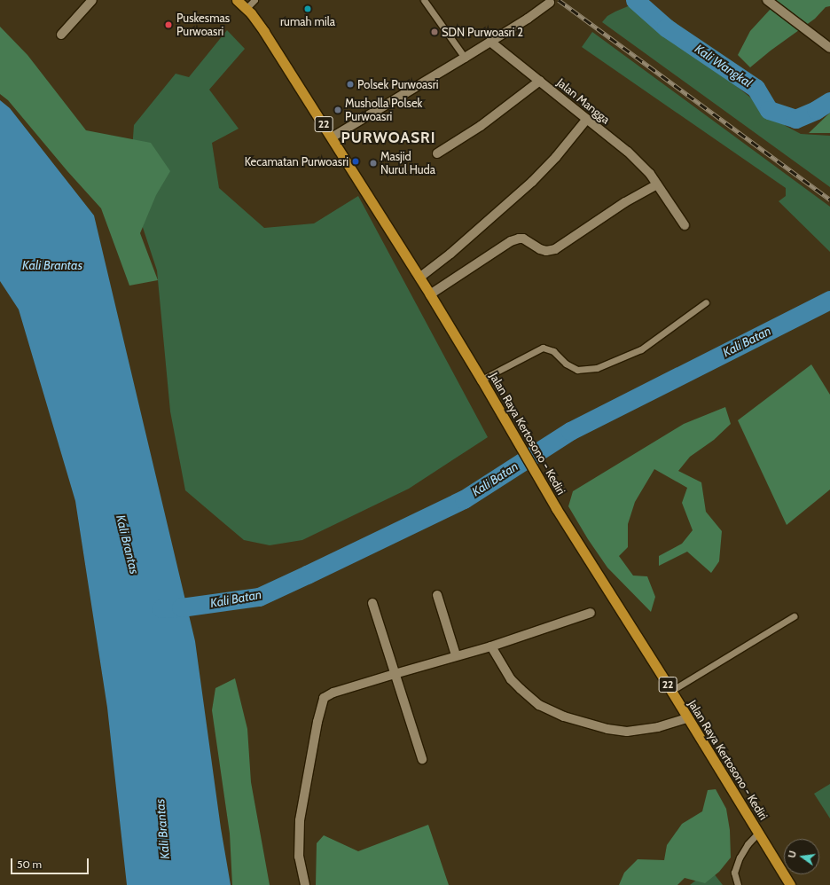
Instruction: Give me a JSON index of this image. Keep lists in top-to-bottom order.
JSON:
{
  "streets": {
    "highway": ["22", "Jalan Raya Kertosono - Kediri"],
    "street": ["Jalan Mangga"]
  },
  "districts": ["PURWOASRI"],
  "water": ["Kali Wangkal", "Kali Brantas", "Kali Batan"],
  "places": [
    "rumah mila",
    "Puskesmas Purwoasri",
    "SDN Purwoasri 2",
    "Polsek Purwoasri",
    "Musholla Polsek Purwoasri",
    "Kecamatan Purwoasri",
    "Masjid Nurul Huda"
  ],
  "scale_bar": "50 m",
  "north": "left"
}
